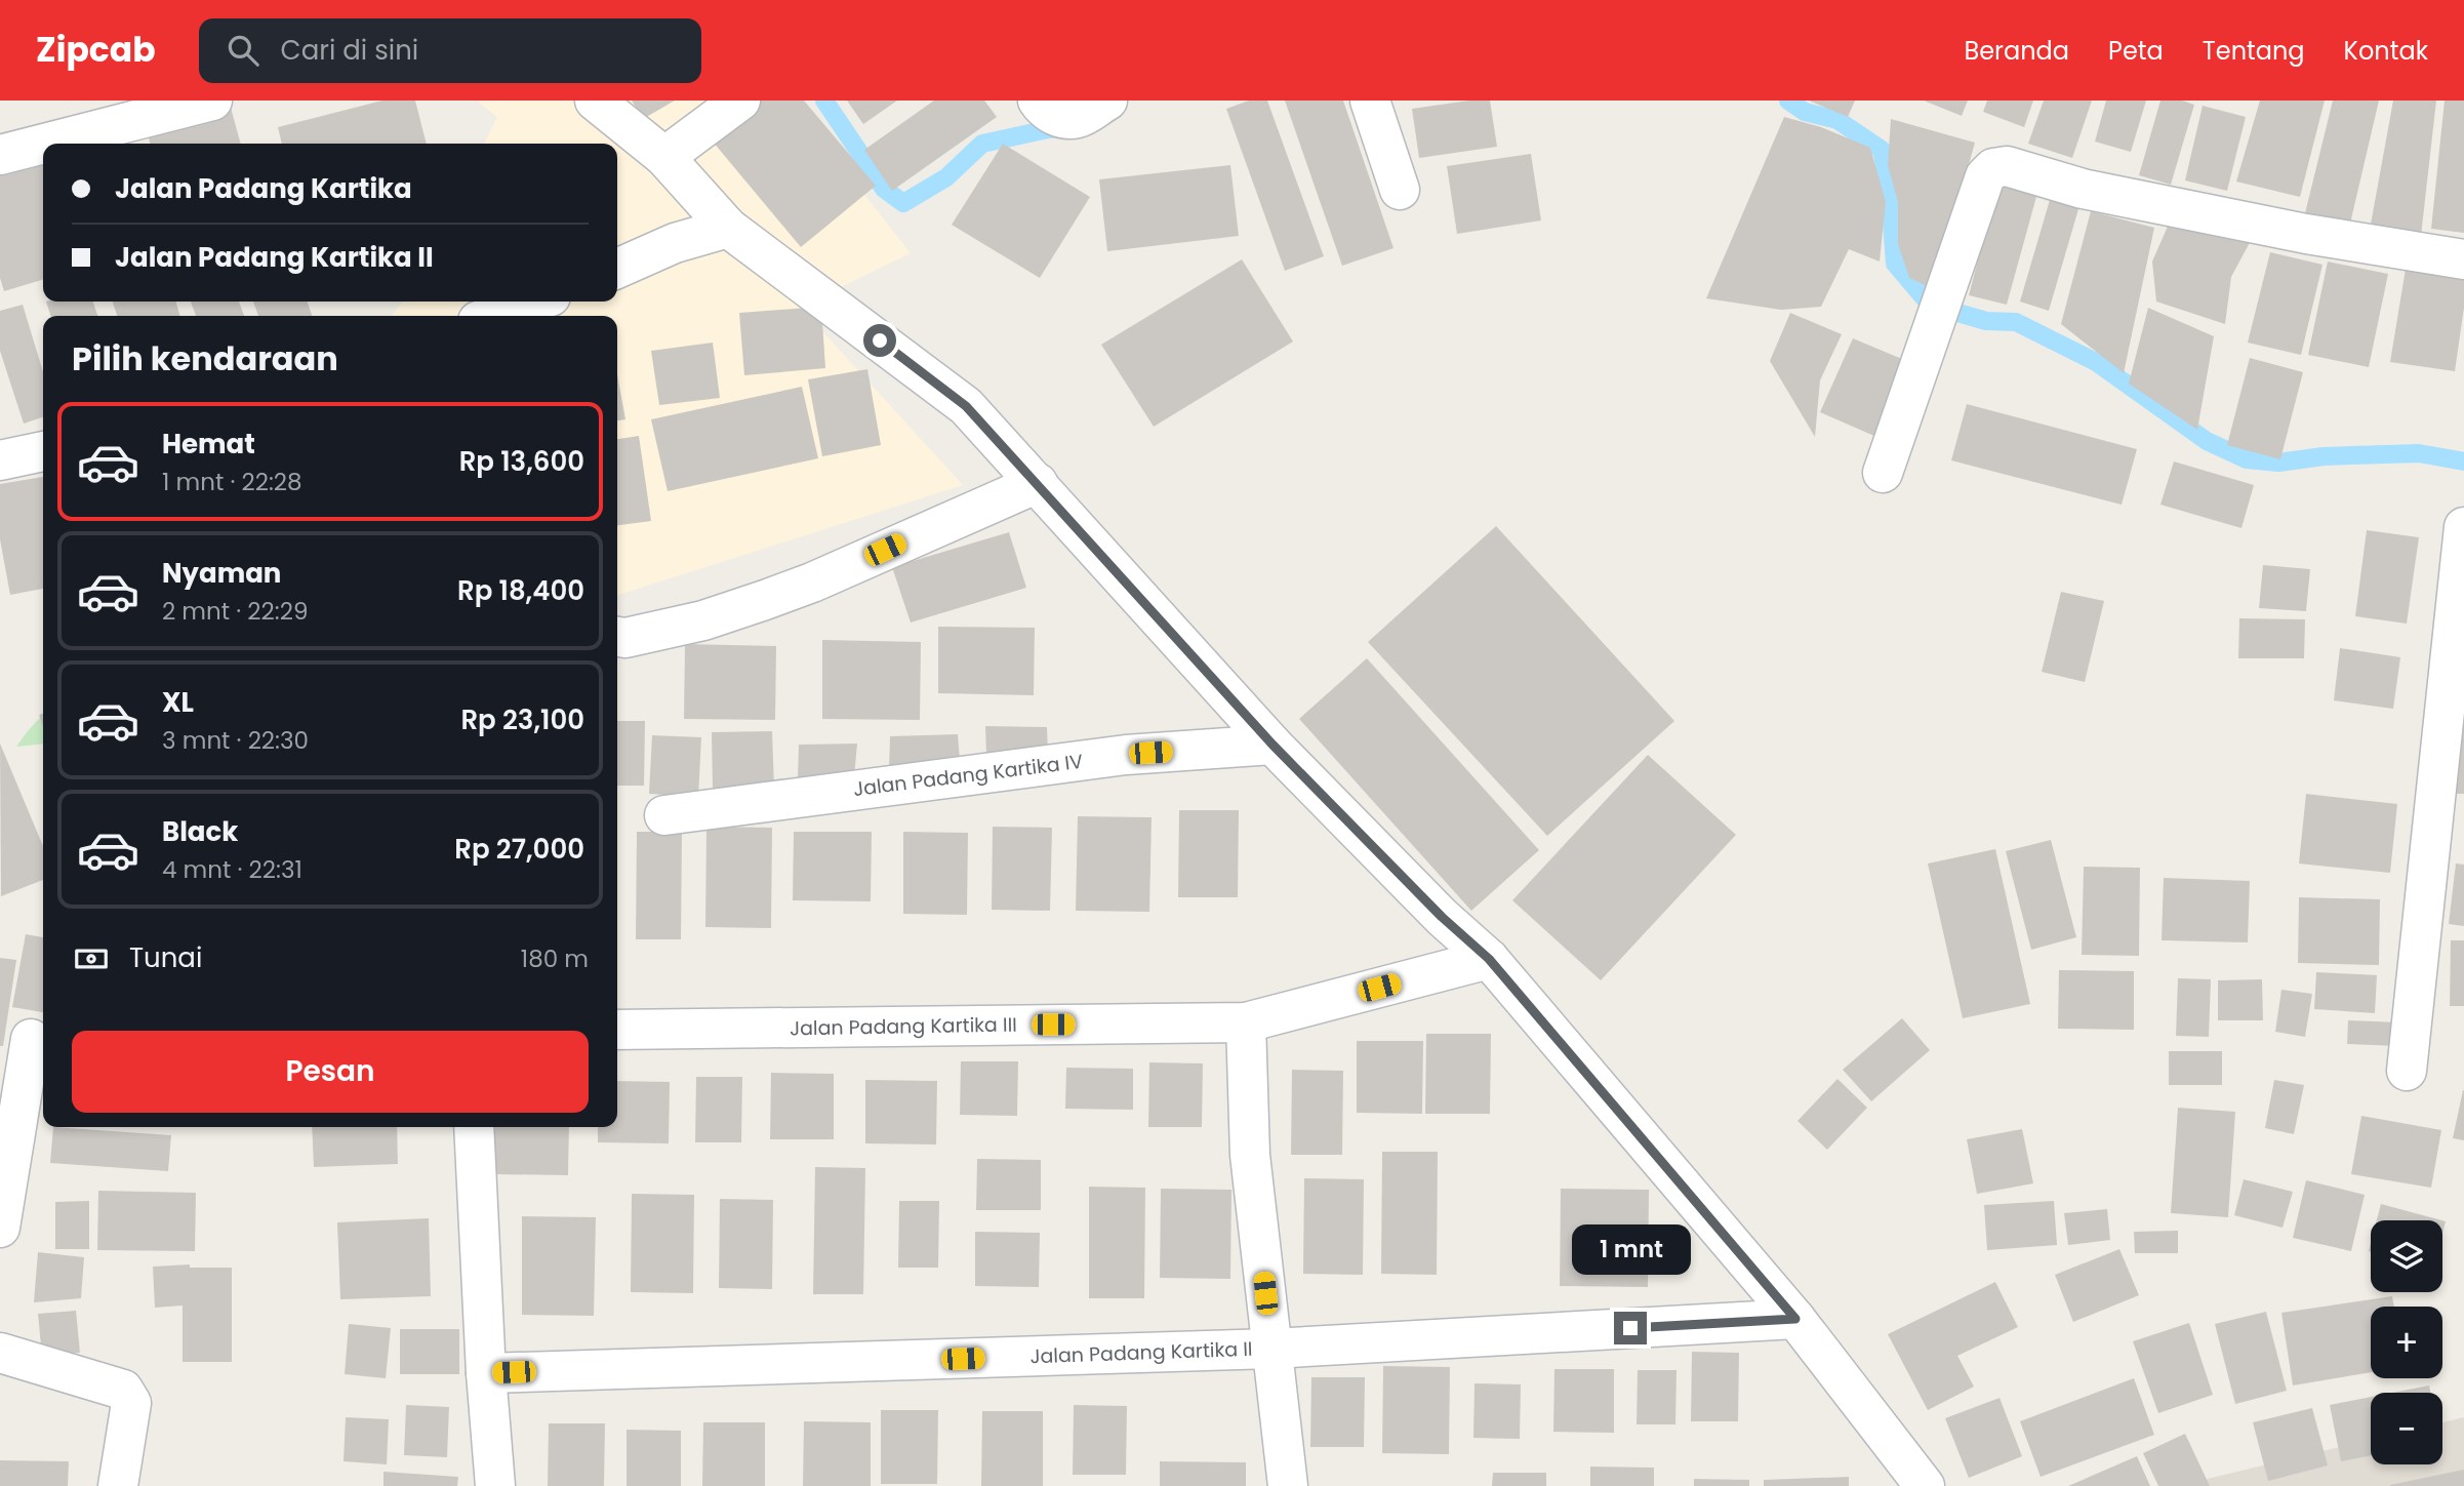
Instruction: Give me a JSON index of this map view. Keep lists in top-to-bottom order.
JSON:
{
  "streets": {
    "street": ["Jalan Padang Kartika IV", "Jalan Padang Kartika III", "Jalan Padang Kartika II"]
  },
  "page": {
    "header": "Zipcab",
    "search": "Cari di sini",
    "nav": [
      "Beranda",
      "Peta",
      "Tentang",
      "Kontak"
    ],
    "banner": ["Jalan Padang Kartika", "Jalan Padang Kartika II"],
    "heading": "Pilih kendaraan",
    "list": [
      {
        "name": "Hemat",
        "note": "1 mnt · 22:28",
        "value": "Rp 13,600"
      },
      {
        "name": "Nyaman",
        "note": "2 mnt · 22:29",
        "value": "Rp 18,400"
      },
      {
        "name": "XL",
        "note": "3 mnt · 22:30",
        "value": "Rp 23,100"
      },
      {
        "name": "Black",
        "note": "4 mnt · 22:31",
        "value": "Rp 27,000"
      }
    ],
    "pay": ["Tunai", "180 m"],
    "buttons": "Pesan",
    "map_buttons": ["+", "−"],
    "bubble": "1 mnt"
  }
}
